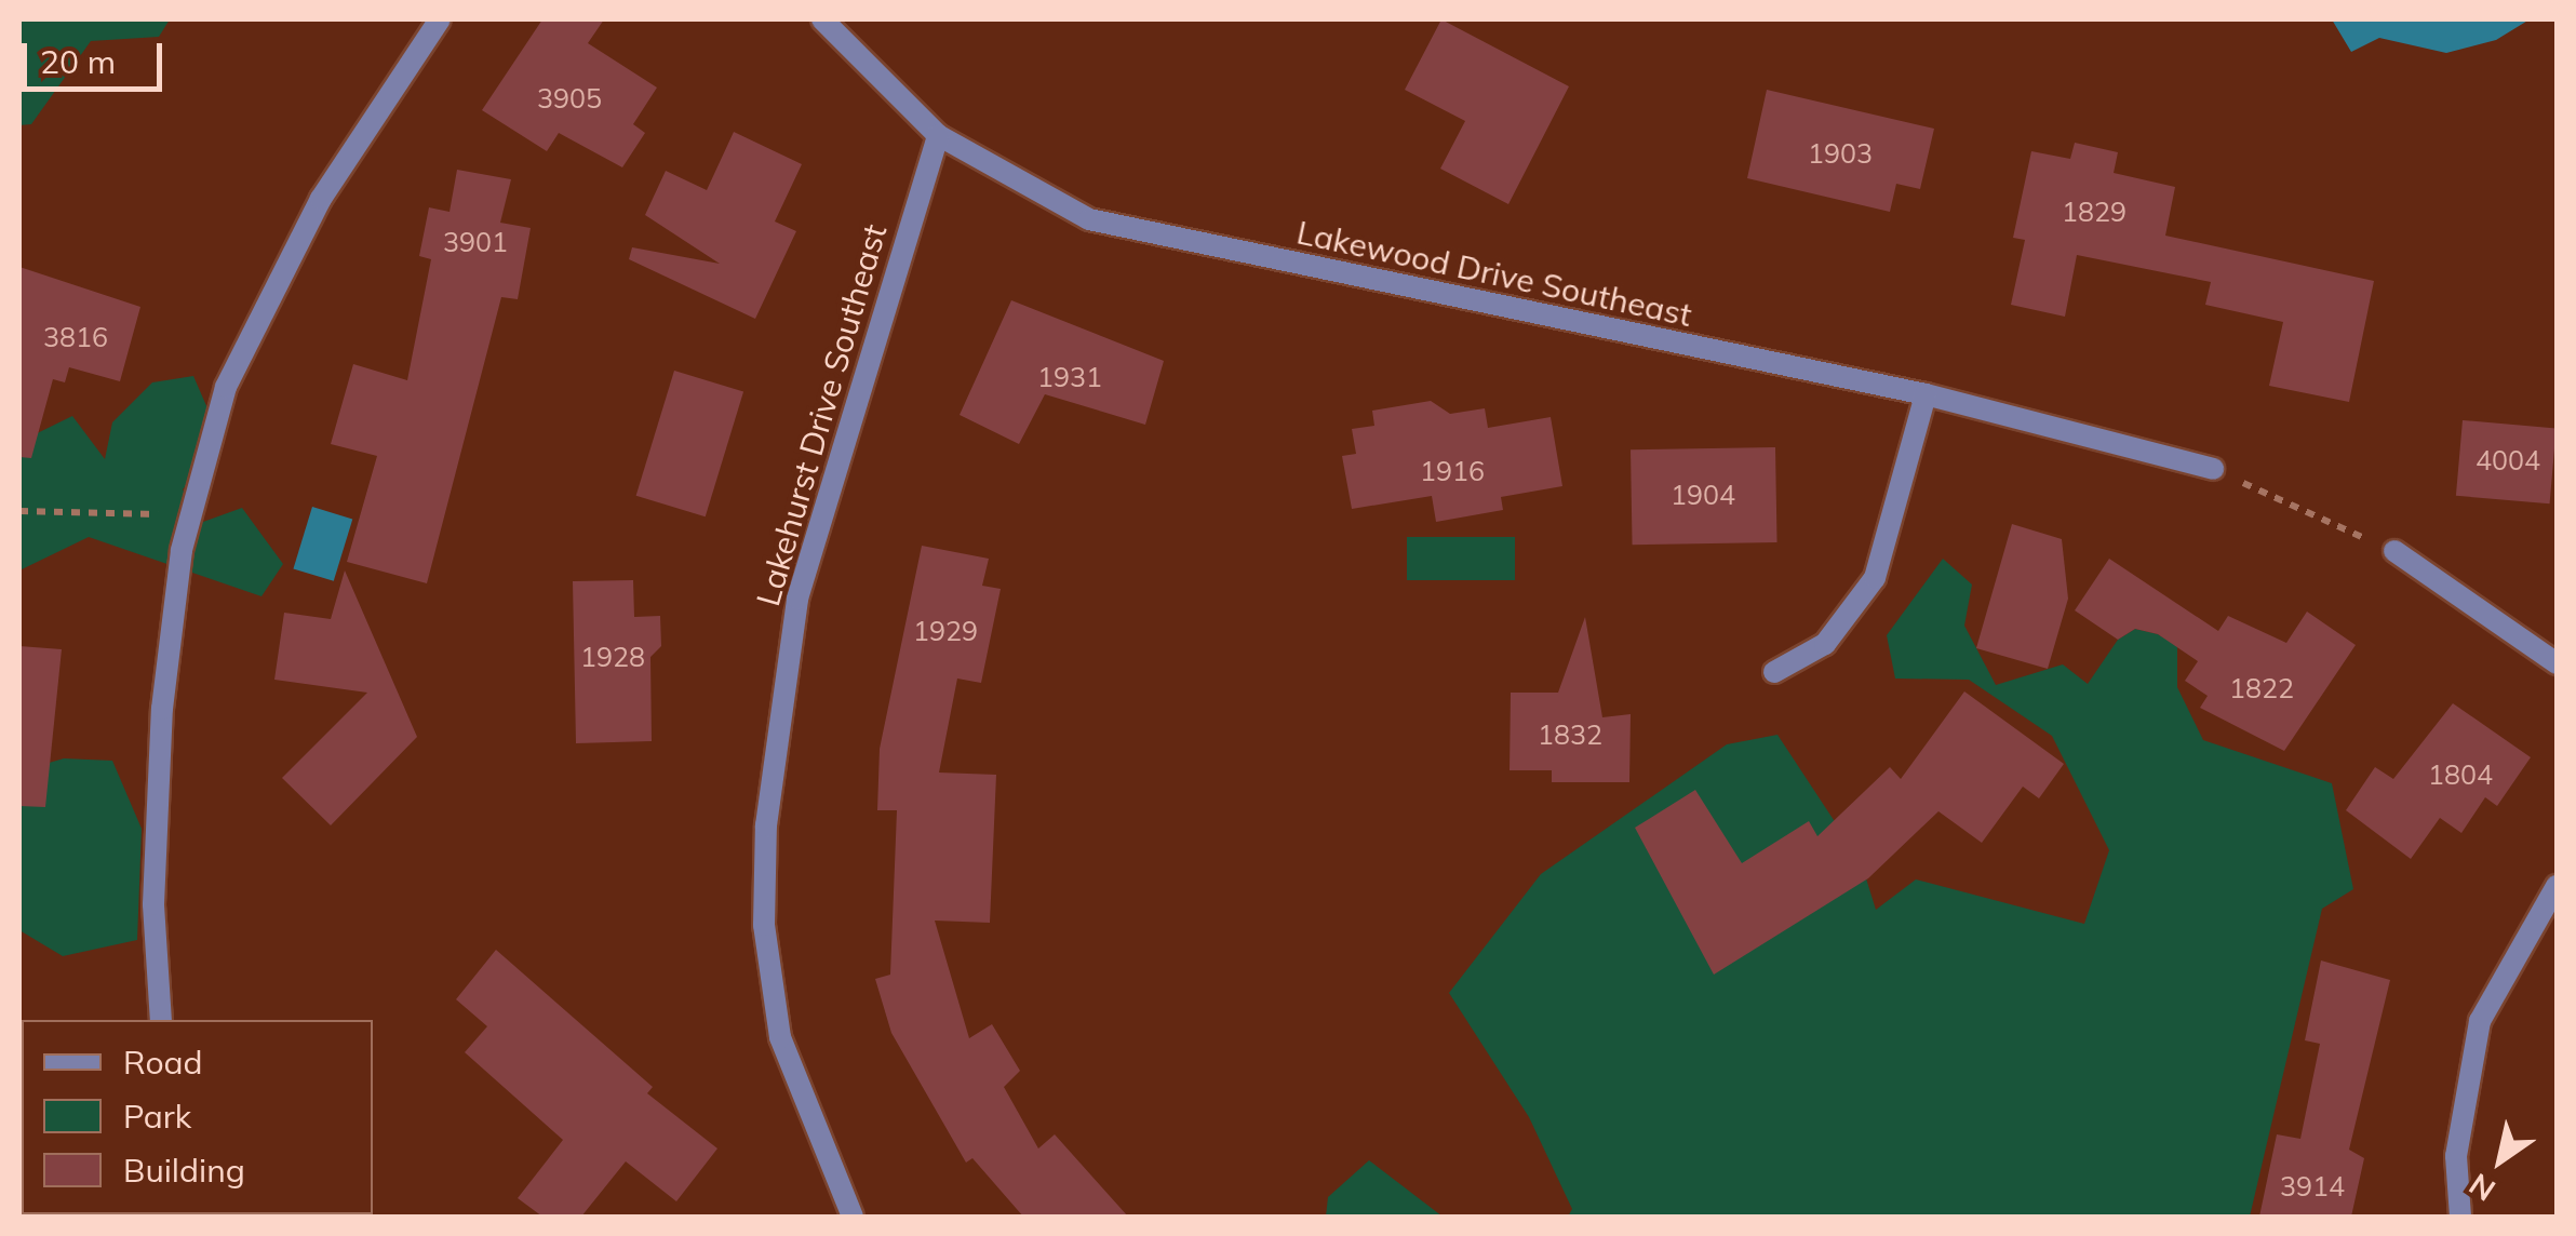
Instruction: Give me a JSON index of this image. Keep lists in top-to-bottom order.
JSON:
{
  "streets": {
    "street": ["Lakewood Drive Southeast", "Lakehurst Drive Southeast"]
  },
  "crossings": [
    ["Lakewood Drive Southeast", "Lakehurst Drive Southeast"]
  ],
  "house_numbers": [
    "3905",
    "1903",
    "1829",
    "3901",
    "3816",
    "1931",
    "4004",
    "1916",
    "1904",
    "1929",
    "1928",
    "1822",
    "1832",
    "1804",
    "3914"
  ],
  "legend": ["Road", "Park", "Building"],
  "scale_bar": "20 m",
  "north": "bottom left"
}
